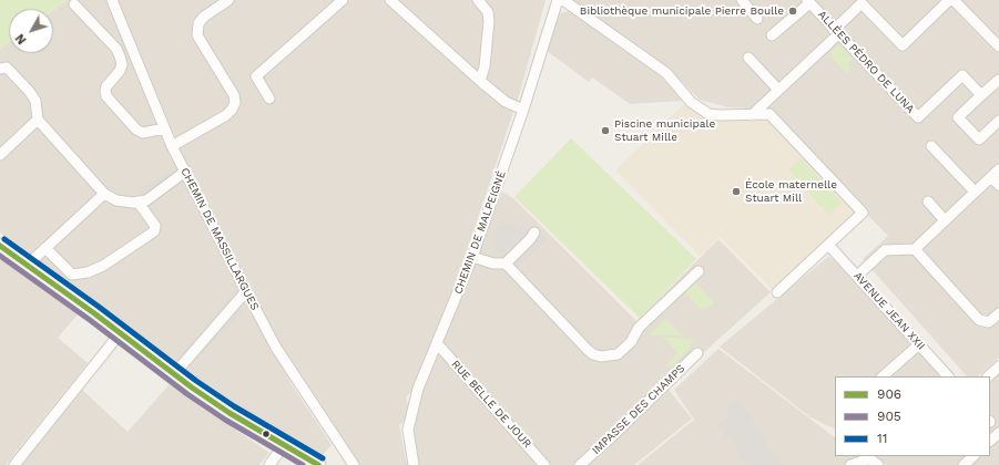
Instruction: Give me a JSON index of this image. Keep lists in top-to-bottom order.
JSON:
{
  "streets": {
    "street": [
      "ALLÉES PÉDRO DE LUNA",
      "CHEMIN DE MALPEIGNÉ",
      "CHEMIN DE MASSILLARGUES",
      "AVENUE JEAN XXII",
      "RUE BELLE DE JOUR",
      "IMPASSE DES CHAMPS"
    ]
  },
  "crossings": [
    ["CHEMIN DE MALPEIGNÉ", "RUE BELLE DE JOUR"]
  ],
  "places": ["Bibliothèque municipale Pierre Boulle", "Piscine municipale Stuart Mille", "École maternelle Stuart Mill"],
  "lines": ["transit line 11", "transit line 906", "transit line 905"],
  "legend": ["906", "905", "11"],
  "north": "bottom left"
}
